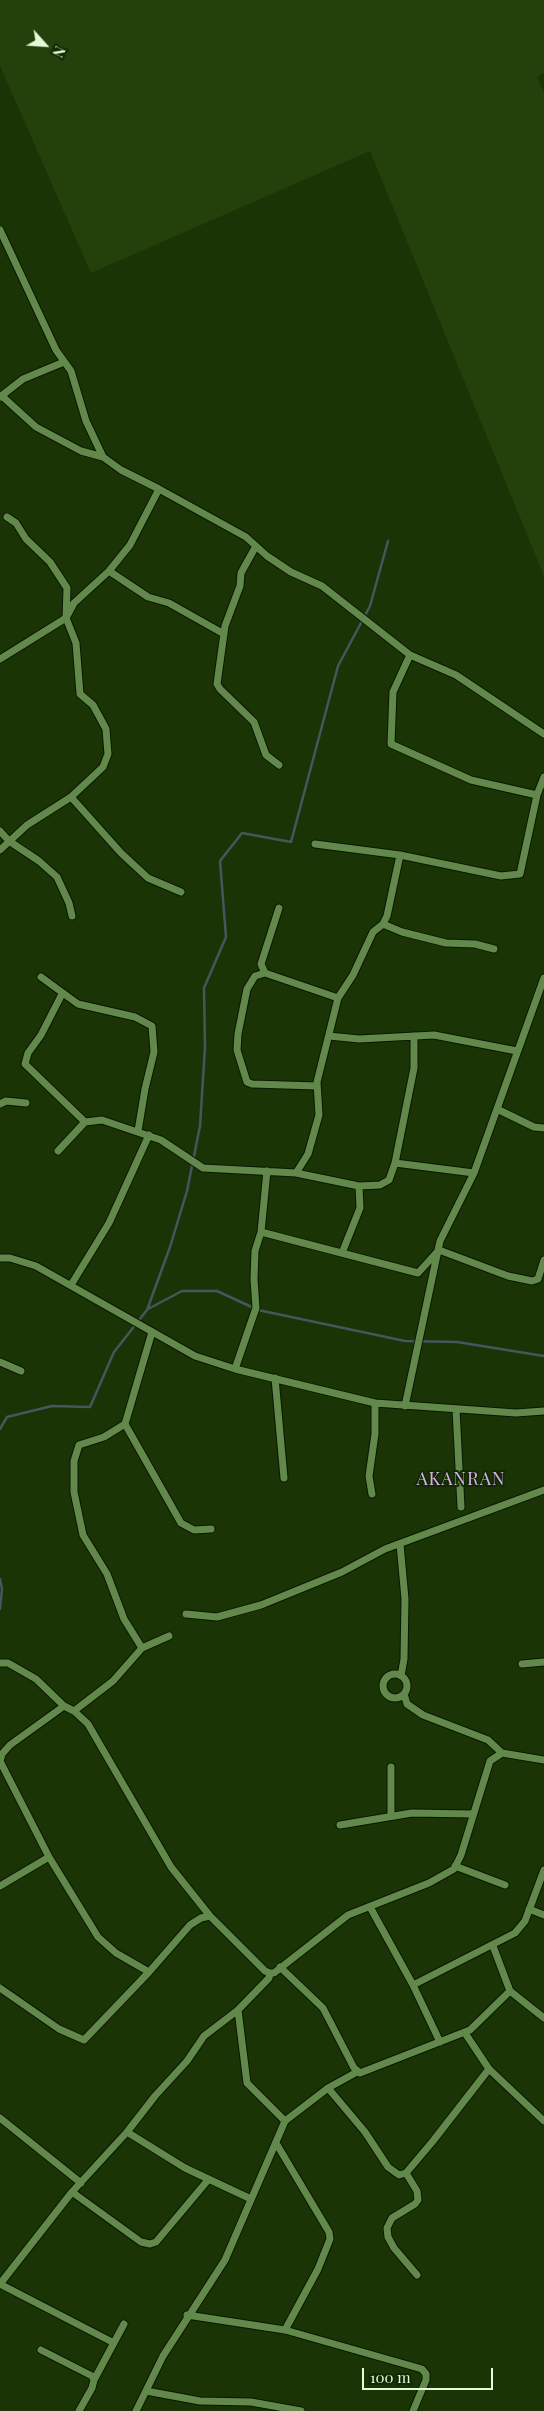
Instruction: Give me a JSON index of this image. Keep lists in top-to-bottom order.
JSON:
{
  "districts": ["AKANRAN"],
  "scale_bar": "100 m",
  "north": "bottom right"
}
